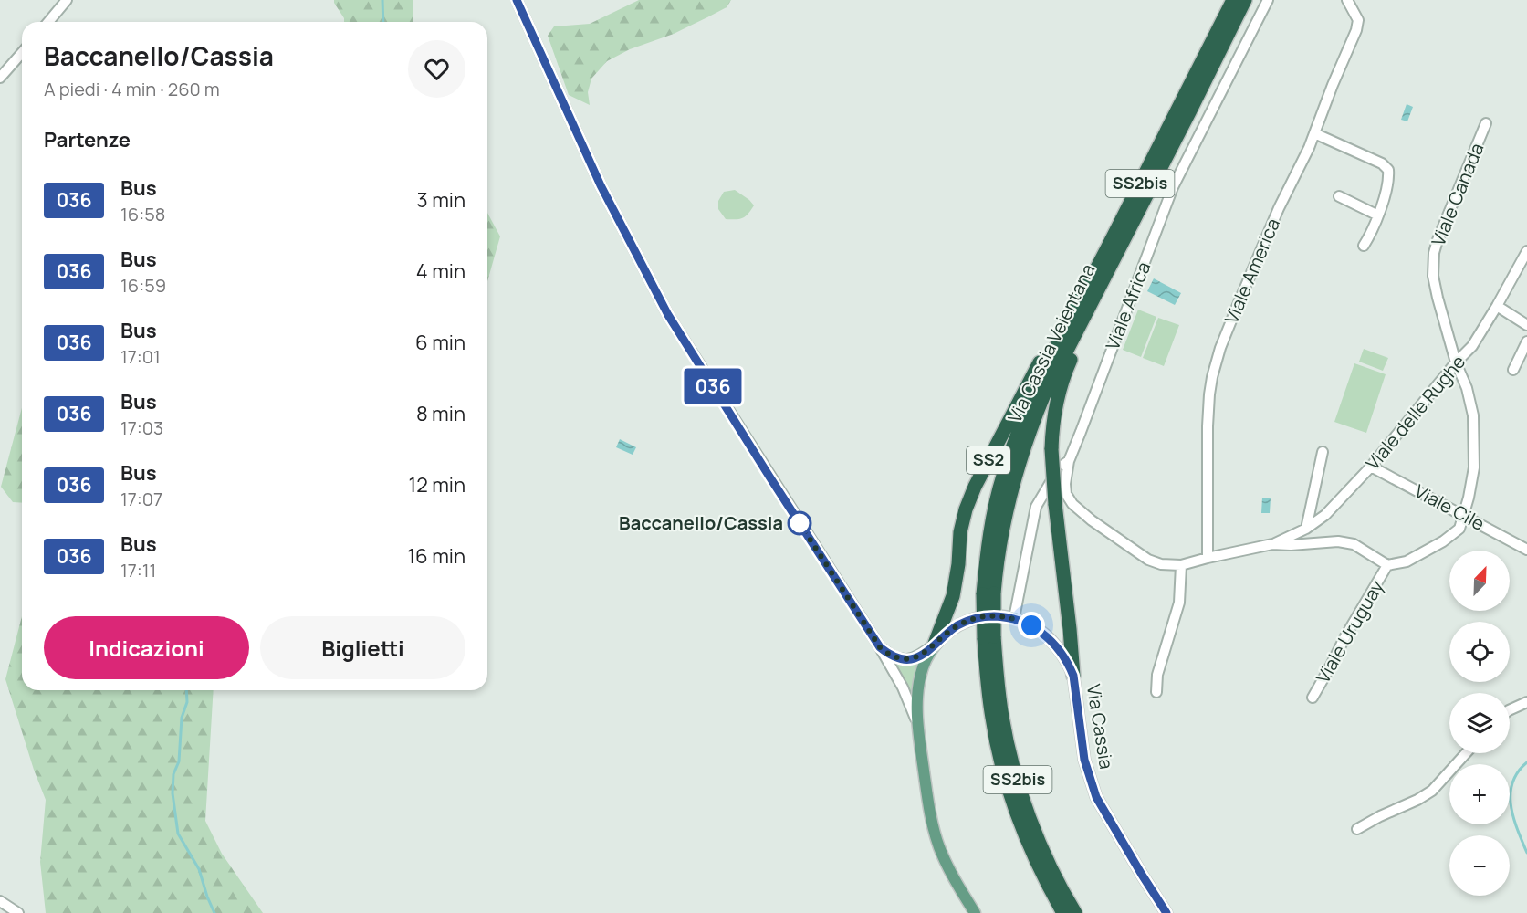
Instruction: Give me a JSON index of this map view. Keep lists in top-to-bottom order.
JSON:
{
  "streets": {
    "highway": ["SS2bis", "Via Cassia Veientana", "SS2"],
    "main road": ["Via Cassia"],
    "street": [
      "Viale Canada",
      "Viale America",
      "Viale Africa",
      "Viale delle Rughe",
      "Viale Cile",
      "Viale Uruguay"
    ]
  },
  "crossings": [
    ["Viale Canada", "Viale delle Rughe"],
    ["Viale Canada", "Viale Cile"],
    ["Viale Canada", "Viale Uruguay"],
    ["Viale Africa", "Via Cassia"],
    ["Via Cassia Veientana", "SS2"],
    ["Viale delle Rughe", "Viale Cile"],
    ["SS2", "Via Cassia"]
  ],
  "places": ["Baccanello/Cassia"],
  "lines": ["bus line 036"],
  "north": "top right",
  "page": {
    "on_map": "036",
    "heading": [
      ["Baccanello/Cassia", "A piedi · 4 min · 260 m"],
      "Partenze"
    ],
    "list": [
      {
        "mark": "036",
        "name": "Bus",
        "note": "16:58",
        "value": "3 min"
      },
      {
        "mark": "036",
        "name": "Bus",
        "note": "16:59",
        "value": "4 min"
      },
      {
        "mark": "036",
        "name": "Bus",
        "note": "17:01",
        "value": "6 min"
      },
      {
        "mark": "036",
        "name": "Bus",
        "note": "17:03",
        "value": "8 min"
      },
      {
        "mark": "036",
        "name": "Bus",
        "note": "17:07",
        "value": "12 min"
      },
      {
        "mark": "036",
        "name": "Bus",
        "note": "17:11",
        "value": "16 min"
      }
    ],
    "map_buttons": ["+", "−"],
    "buttons": ["Indicazioni", "Biglietti"]
  }
}
